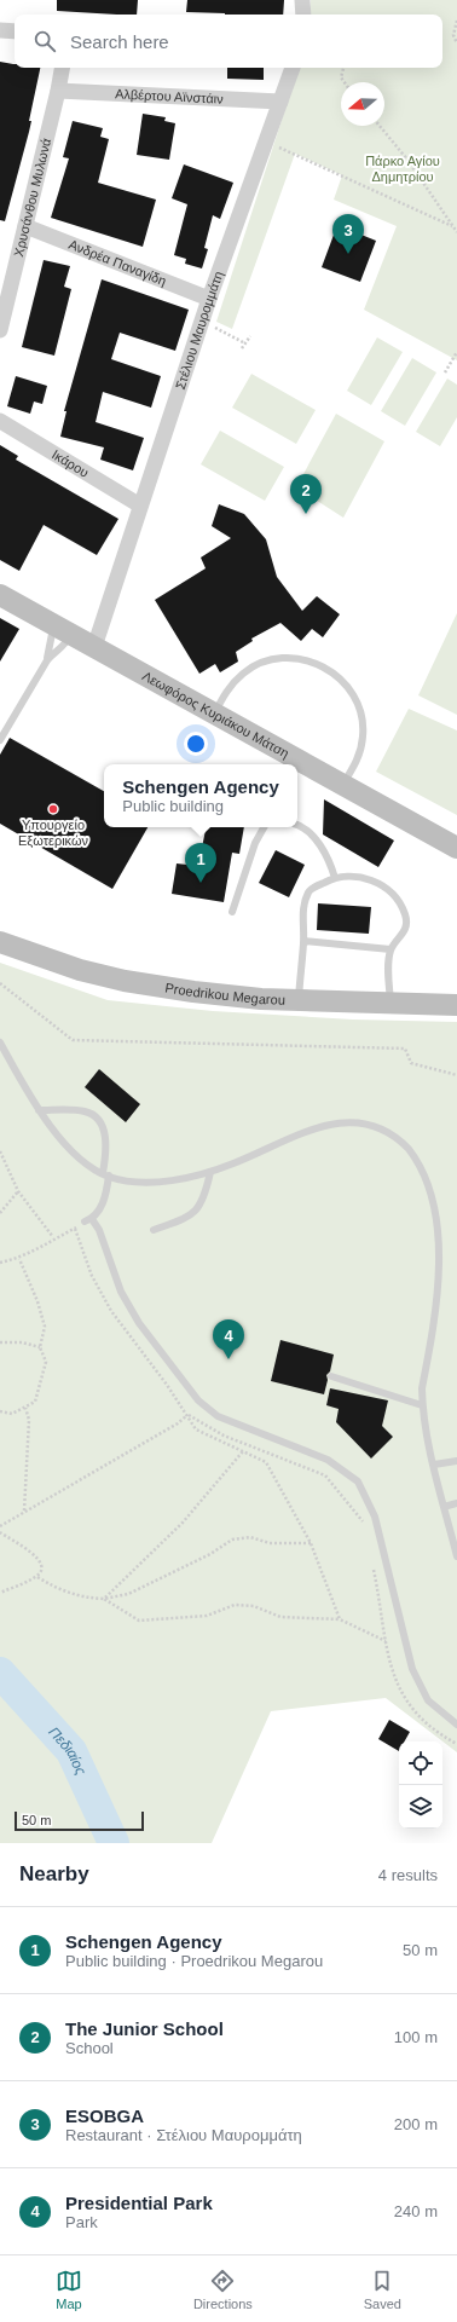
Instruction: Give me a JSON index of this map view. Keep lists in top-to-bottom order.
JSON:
{
  "streets": {
    "main road": ["Λεωφόρος Κυριάκου Μάτση", "Proedrikou Megarou"],
    "street": [
      "Αλβέρτου Αϊνστάιν",
      "Χρυσάνθου Μυλωνά",
      "Ανδρέα Παναγίδη",
      "Στέλιου Μαυρομμάτη",
      "Ικάρου"
    ]
  },
  "crossings": [
    ["Αλβέρτου Αϊνστάιν", "Χρυσάνθου Μυλωνά"],
    ["Αλβέρτου Αϊνστάιν", "Στέλιου Μαυρομμάτη"],
    ["Χρυσάνθου Μυλωνά", "Ανδρέα Παναγίδη"],
    ["Ανδρέα Παναγίδη", "Στέλιου Μαυρομμάτη"],
    ["Στέλιου Μαυρομμάτη", "Ικάρου"],
    ["Στέλιου Μαυρομμάτη", "Λεωφόρος Κυριάκου Μάτση"]
  ],
  "water": ["Πεδιαίος"],
  "parks": ["Πάρκο Αγίου Δημητρίου"],
  "places": ["Υπουργείο Εξωτερικών"],
  "scale_bar": "50 m",
  "north": "left",
  "page": {
    "search": "Search here",
    "pins": [
      "3",
      "2",
      "1",
      "4"
    ],
    "popup": ["Schengen Agency", "Public building"],
    "scale": "50 m",
    "heading": ["Nearby", "4 results"],
    "list": [
      {
        "mark": "1",
        "name": "Schengen Agency",
        "note": "Public building · Proedrikou Megarou",
        "value": "50 m"
      },
      {
        "mark": "2",
        "name": "The Junior School",
        "note": "School",
        "value": "100 m"
      },
      {
        "mark": "3",
        "name": "ESOBGA",
        "note": "Restaurant · Στέλιου Μαυρομμάτη",
        "value": "200 m"
      },
      {
        "mark": "4",
        "name": "Presidential Park",
        "note": "Park",
        "value": "240 m"
      }
    ],
    "nav": ["Map", "Directions", "Saved"]
  }
}
